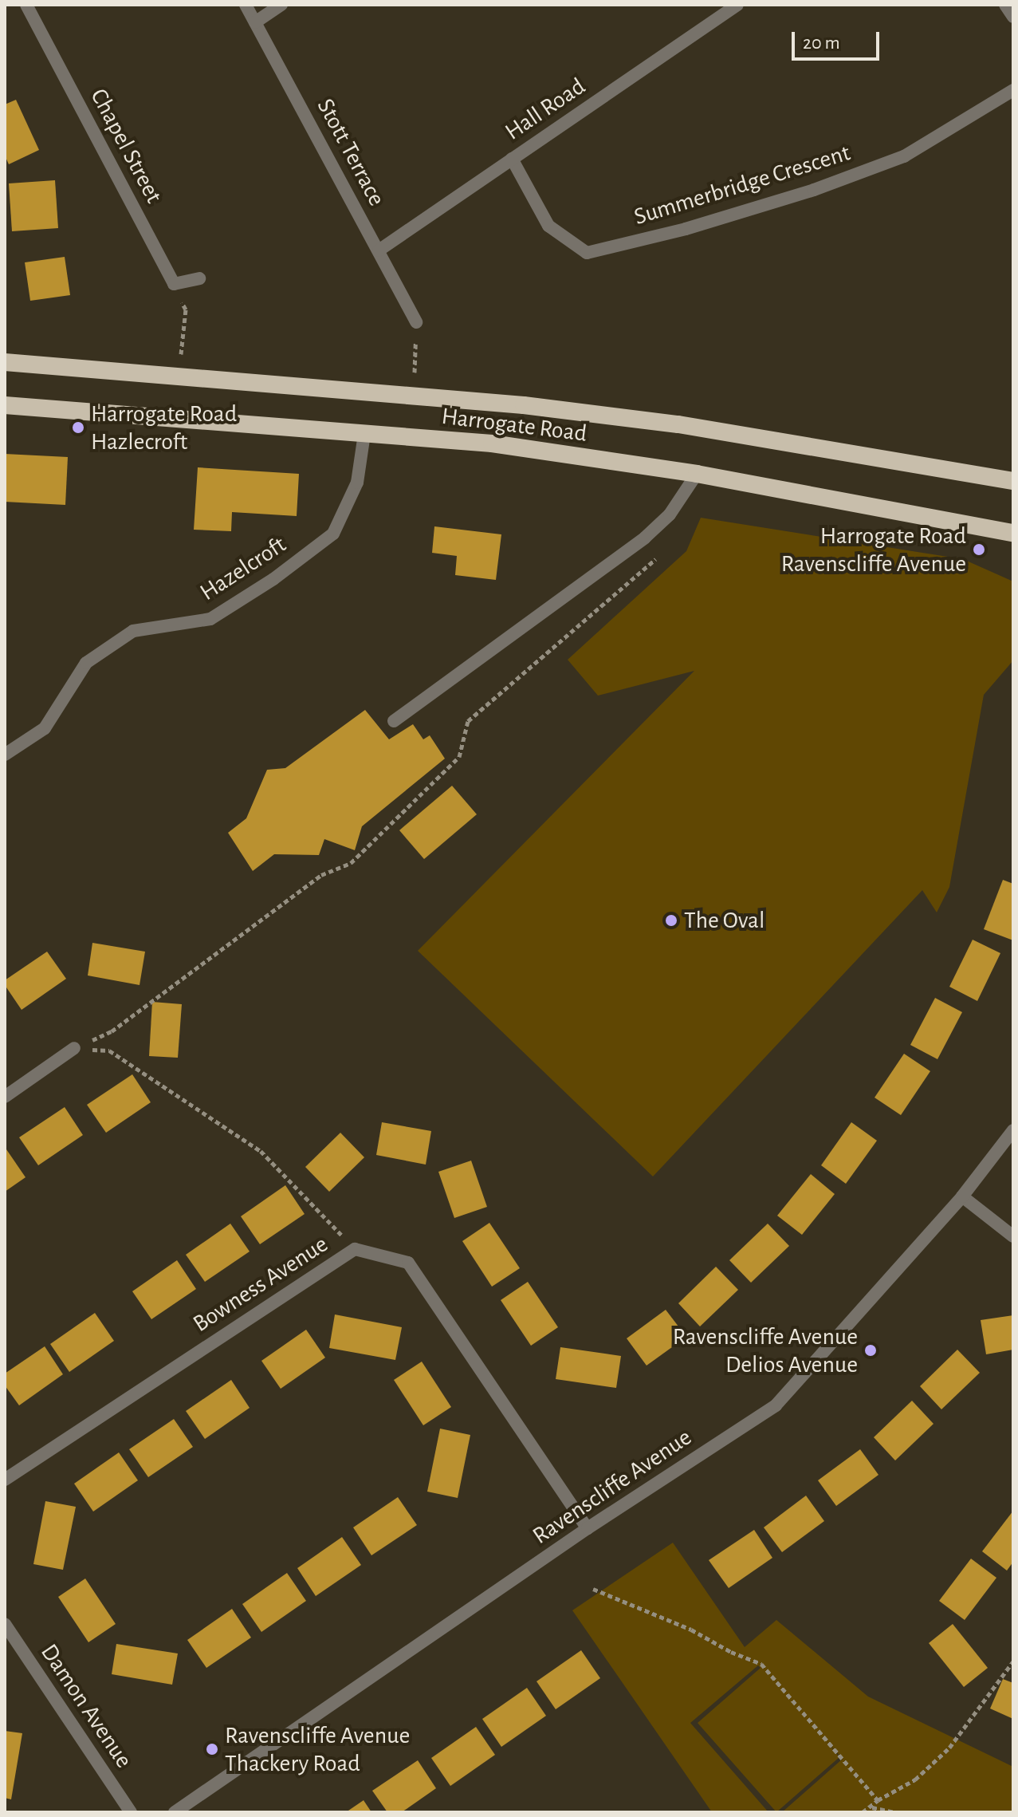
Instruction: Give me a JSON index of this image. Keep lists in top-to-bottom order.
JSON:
{
  "streets": {
    "highway": ["Harrogate Road"],
    "street": [
      "Hall Road",
      "Chapel Street",
      "Stott Terrace",
      "Summerbridge Crescent",
      "Hazelcroft",
      "Bowness Avenue",
      "Ravenscliffe Avenue",
      "Damon Avenue"
    ]
  },
  "crossings": [
    ["Hall Road", "Stott Terrace"],
    ["Hall Road", "Summerbridge Crescent"],
    ["Harrogate Road", "Hazelcroft"],
    ["Bowness Avenue", "Ravenscliffe Avenue"]
  ],
  "places": [
    "Harrogate Road Hazlecroft",
    "Harrogate Road Ravenscliffe Avenue",
    "The Oval",
    "Ravenscliffe Avenue Delios Avenue",
    "Ravenscliffe Avenue Thackery Road"
  ],
  "scale_bar": "20 m"
}
